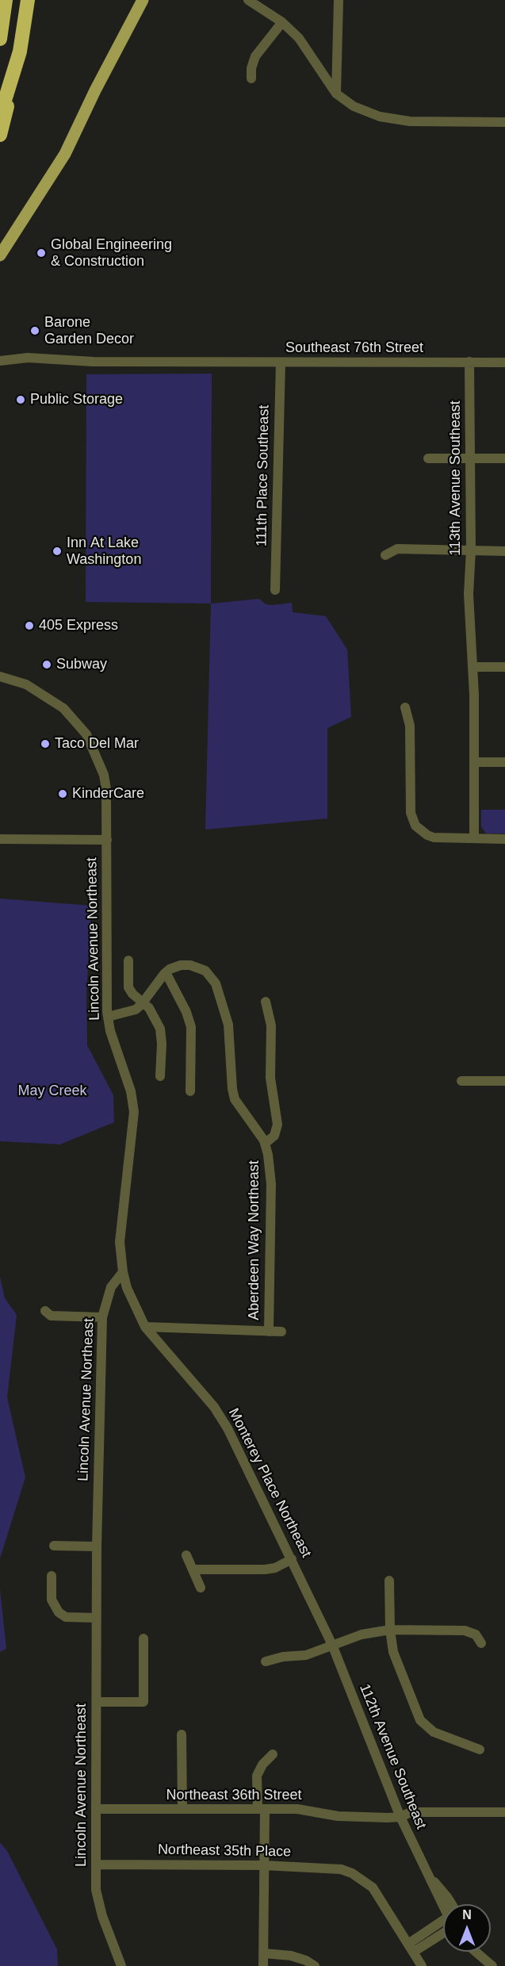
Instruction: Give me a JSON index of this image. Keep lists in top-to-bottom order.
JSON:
{
  "streets": {
    "street": [
      "Southeast 76th Street",
      "111th Place Southeast",
      "113th Avenue Southeast",
      "Lincoln Avenue Northeast",
      "Aberdeen Way Northeast",
      "Monterey Place Northeast",
      "112th Avenue Southeast",
      "Northeast 36th Street",
      "Northeast 35th Place"
    ]
  },
  "crossings": [
    ["Southeast 76th Street", "111th Place Southeast"],
    ["Southeast 76th Street", "113th Avenue Southeast"],
    ["Lincoln Avenue Northeast", "Monterey Place Northeast"],
    ["Lincoln Avenue Northeast", "Northeast 36th Street"],
    ["Lincoln Avenue Northeast", "Northeast 35th Place"],
    ["Monterey Place Northeast", "112th Avenue Southeast"],
    ["112th Avenue Southeast", "Northeast 36th Street"]
  ],
  "parks": ["May Creek"],
  "places": [
    "Global Engineering & Construction",
    "Barone Garden Decor",
    "Public Storage",
    "Inn At Lake Washington",
    "405 Express",
    "Subway",
    "Taco Del Mar",
    "KinderCare"
  ],
  "north": "top"
}
